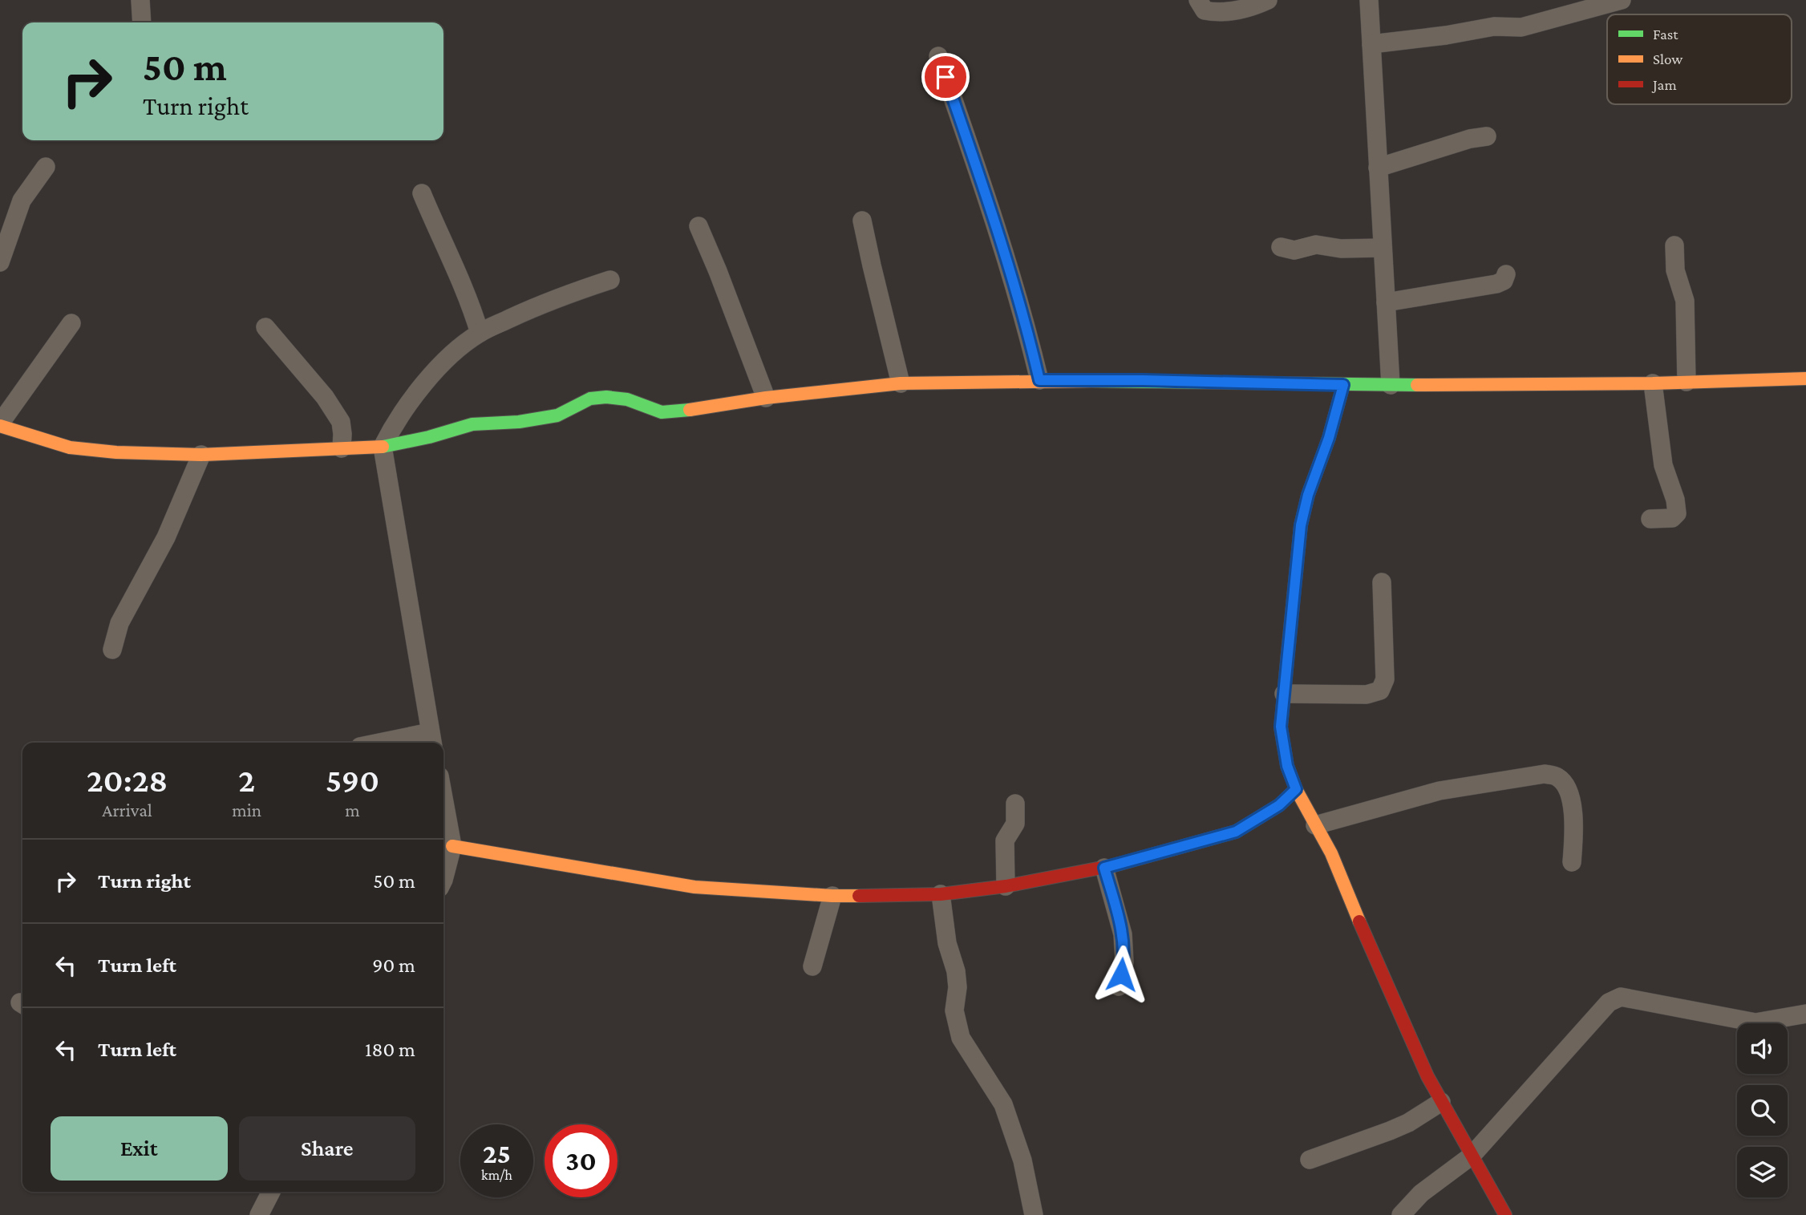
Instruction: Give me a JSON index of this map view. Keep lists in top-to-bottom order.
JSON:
{
  "legend": ["Fast", "Slow", "Jam"],
  "page": {
    "turn": ["50 m", "Turn right"],
    "eta": [
      "20:28",
      "Arrival",
      "2",
      "min",
      "590",
      "m"
    ],
    "list": [
      {
        "name": "Turn right",
        "value": "50 m"
      },
      {
        "name": "Turn left",
        "value": "90 m"
      },
      {
        "name": "Turn left",
        "value": "180 m"
      }
    ],
    "buttons": ["Exit", "Share"],
    "speed": "25 km/h",
    "limit": "30"
  }
}
